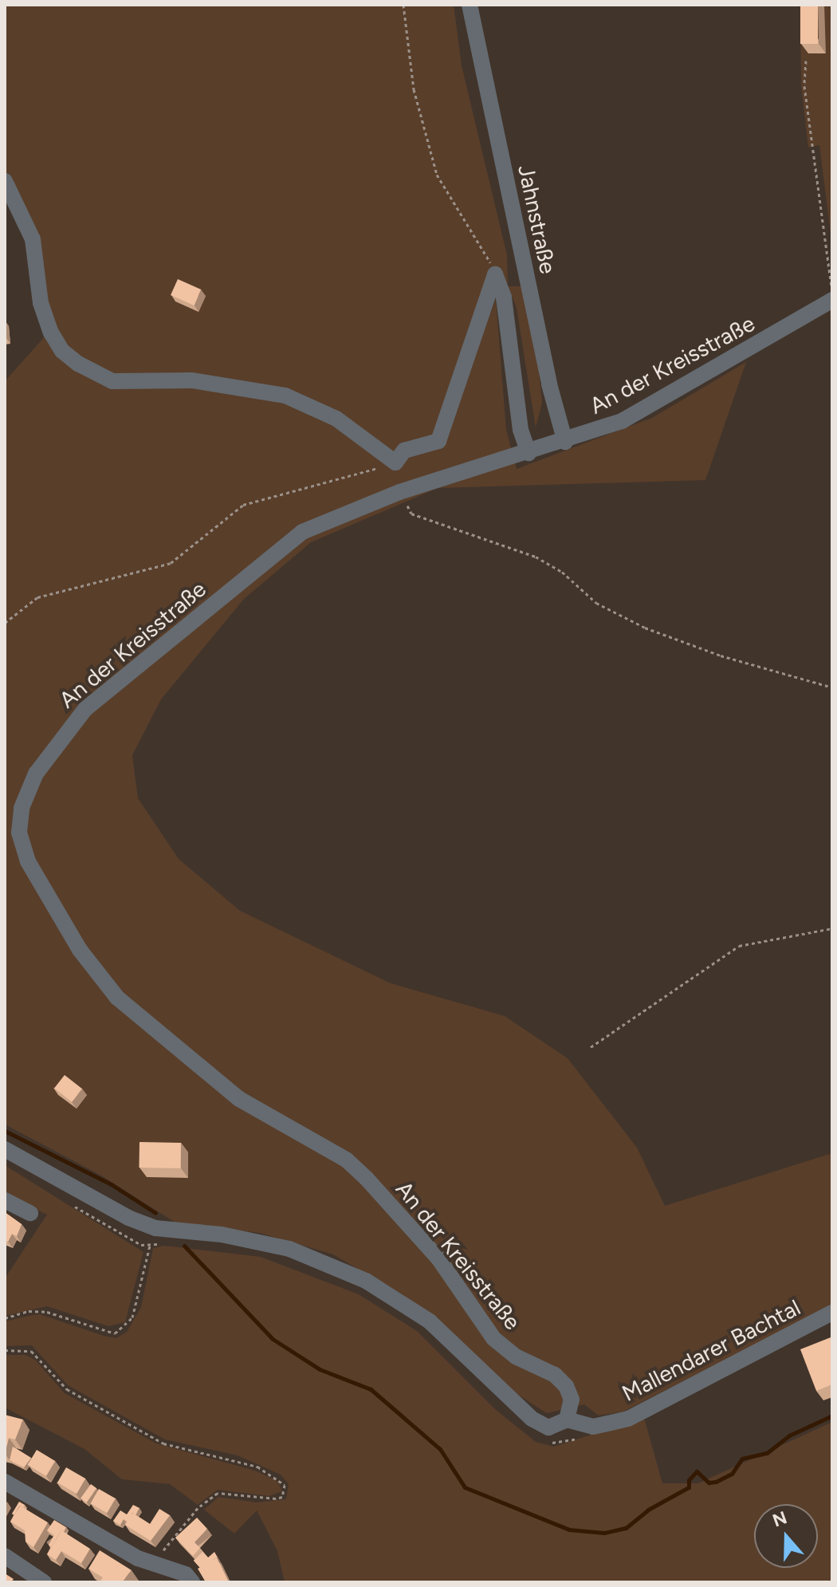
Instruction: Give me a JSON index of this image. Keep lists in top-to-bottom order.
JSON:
{
  "streets": {
    "street": ["Jahnstraße", "An der Kreisstraße", "Mallendarer Bachtal"]
  },
  "crossings": [
    ["Jahnstraße", "An der Kreisstraße"]
  ],
  "north": "top"
}
